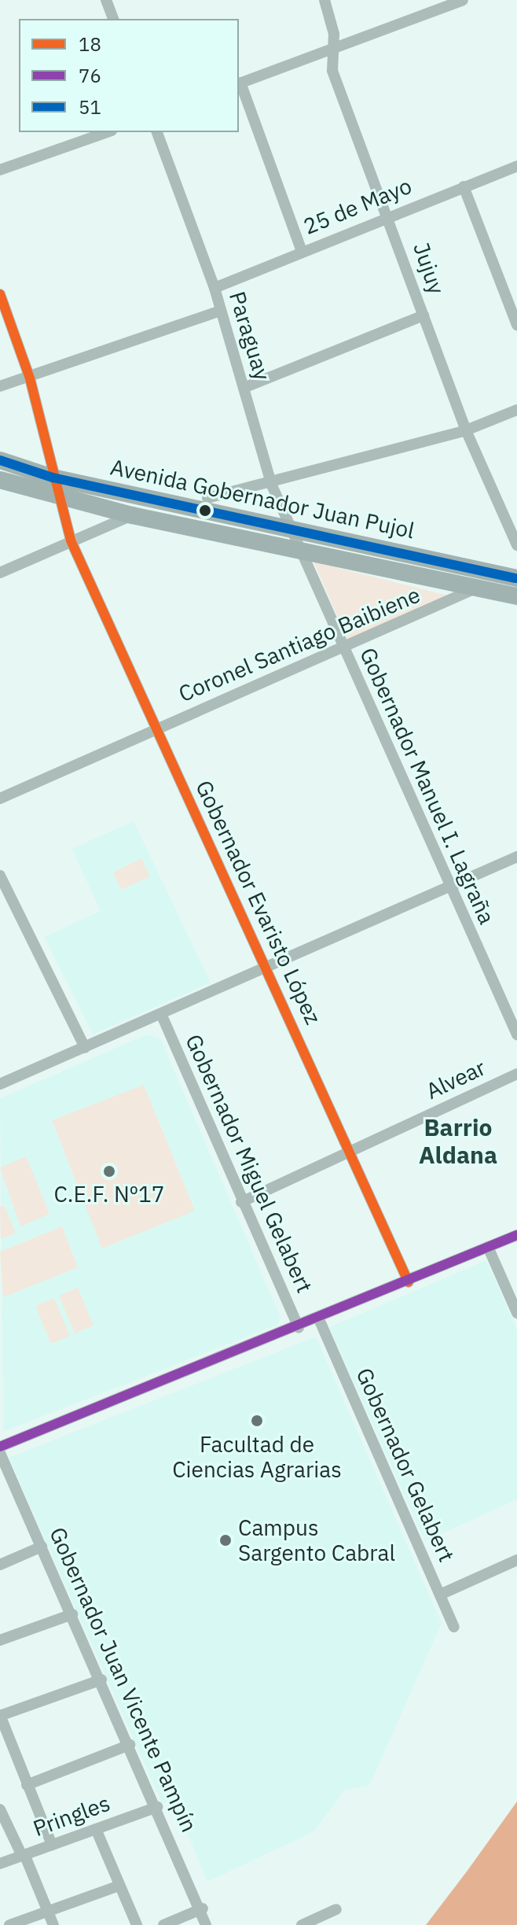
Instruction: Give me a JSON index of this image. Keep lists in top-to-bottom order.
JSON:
{
  "streets": {
    "main road": ["Avenida Gobernador Juan Pujol"],
    "street": [
      "25 de Mayo",
      "Jujuy",
      "Paraguay",
      "Coronel Santiago Baibiene",
      "Gobernador Manuel I. Lagraña",
      "Gobernador Evaristo López",
      "Alvear",
      "Gobernador Miguel Gelabert",
      "Gobernador Gelabert",
      "Gobernador Juan Vicente Pampín",
      "Pringles"
    ]
  },
  "crossings": [
    ["25 de Mayo", "Jujuy"],
    ["25 de Mayo", "Paraguay"],
    ["Paraguay", "Avenida Gobernador Juan Pujol"],
    ["Paraguay", "Gobernador Manuel I. Lagraña"],
    ["Avenida Gobernador Juan Pujol", "Coronel Santiago Baibiene"],
    ["Avenida Gobernador Juan Pujol", "Gobernador Manuel I. Lagraña"],
    ["Avenida Gobernador Juan Pujol", "Gobernador Evaristo López"],
    ["Coronel Santiago Baibiene", "Gobernador Manuel I. Lagraña"],
    ["Coronel Santiago Baibiene", "Gobernador Evaristo López"],
    ["Gobernador Evaristo López", "Alvear"],
    ["Alvear", "Gobernador Miguel Gelabert"],
    ["Gobernador Juan Vicente Pampín", "Pringles"]
  ],
  "districts": ["Barrio Aldana"],
  "places": ["C.E.F. Nº17", "Facultad de Ciencias Agrarias", "Campus Sargento Cabral"],
  "lines": ["transit line 18", "transit line 51", "transit line 76"],
  "legend": ["18", "76", "51"]
}
